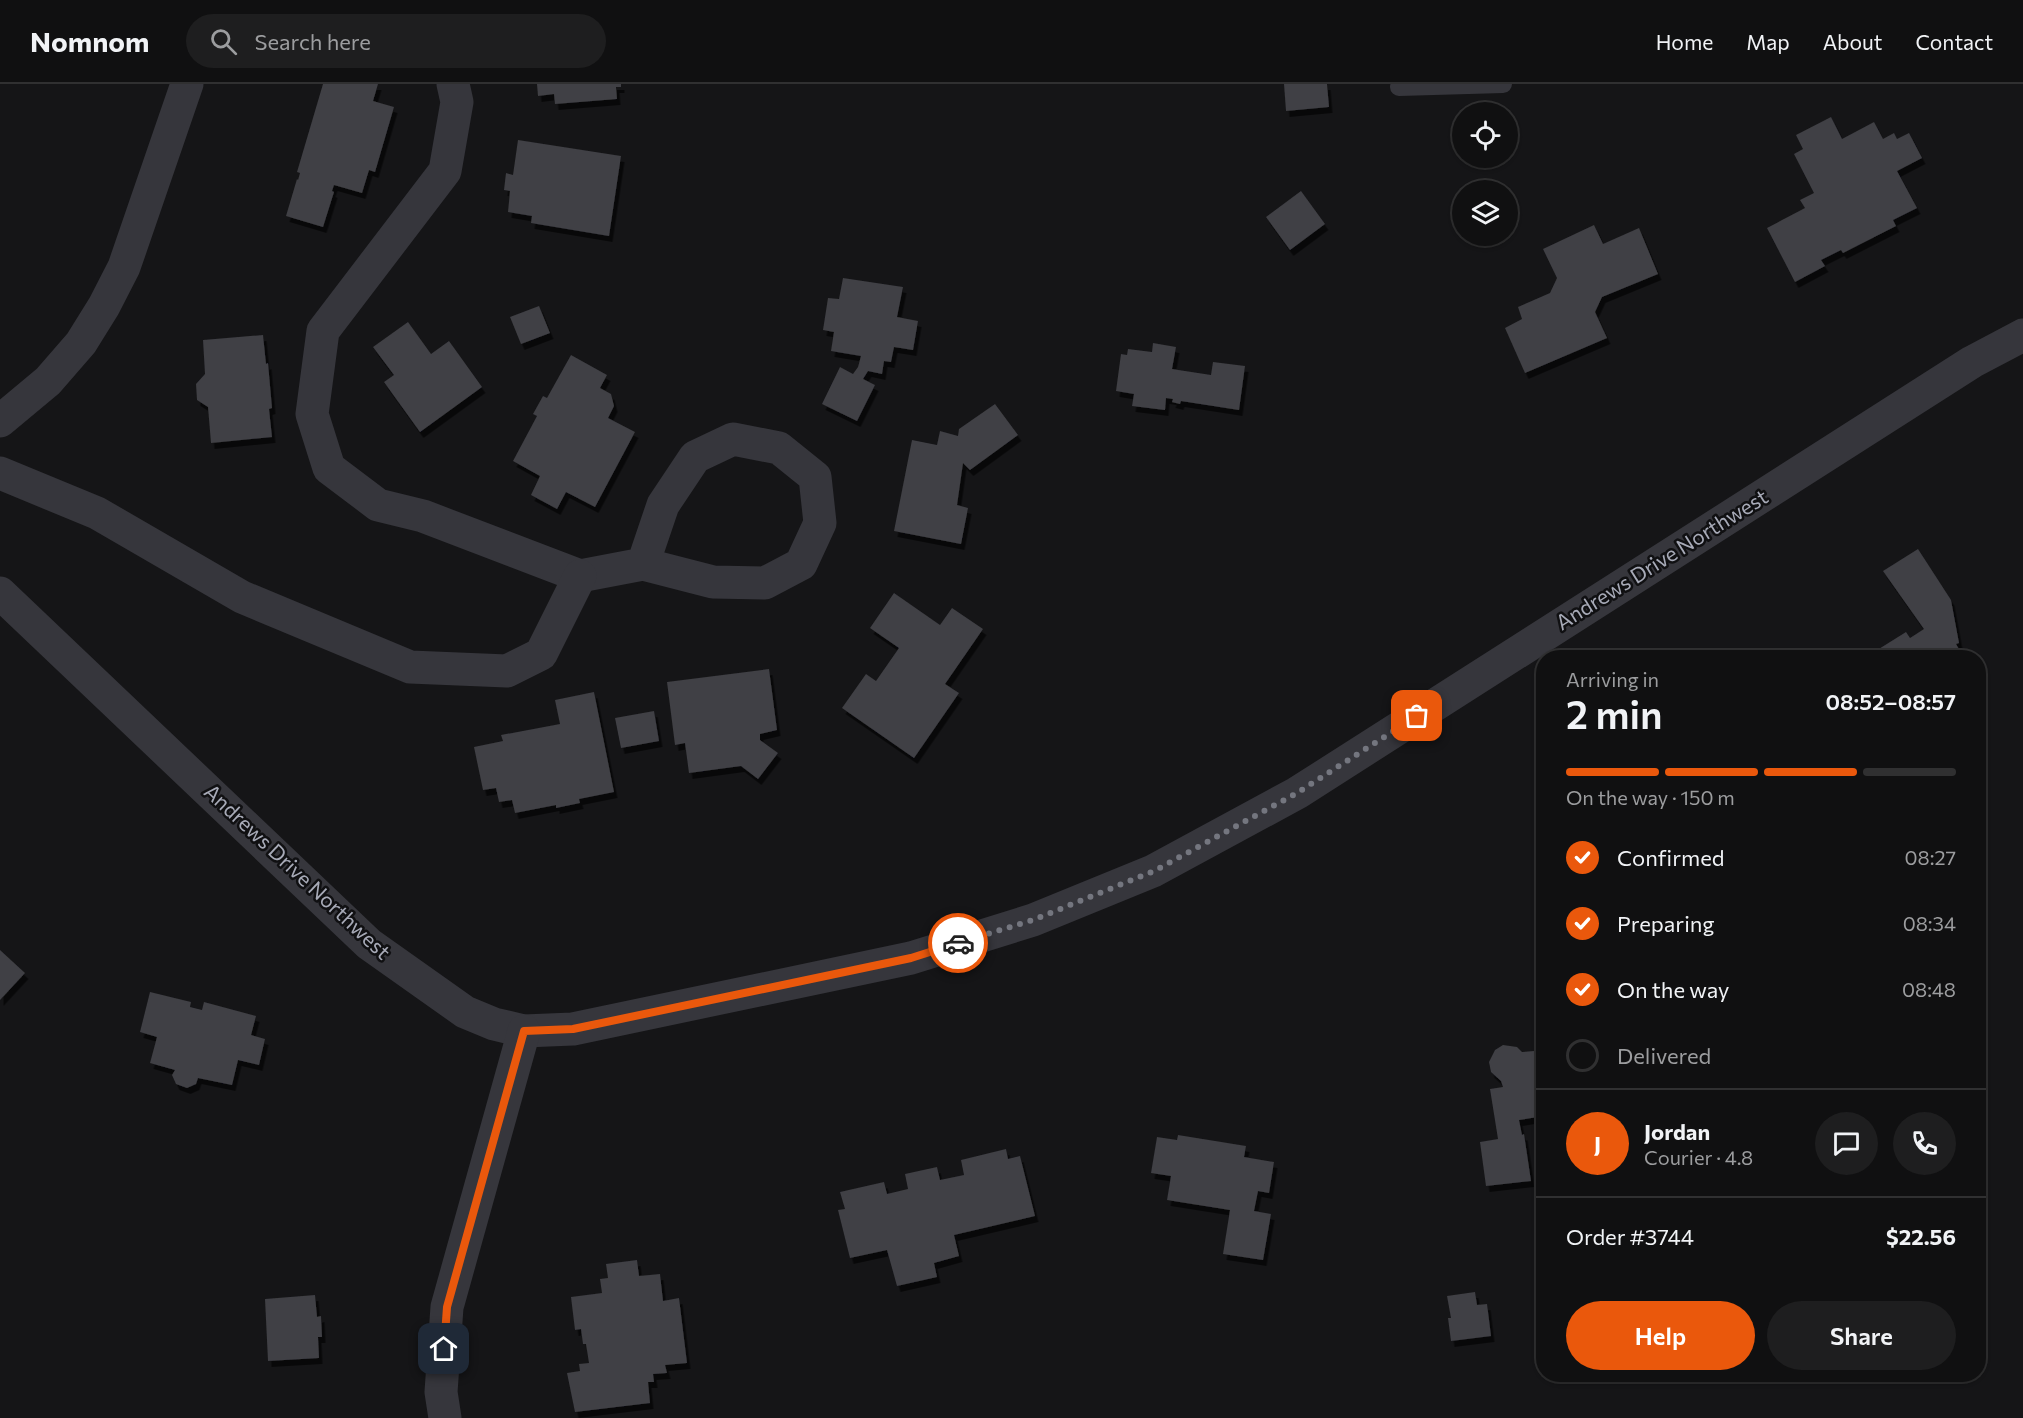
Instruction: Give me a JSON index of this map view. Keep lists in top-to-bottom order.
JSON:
{
  "streets": {
    "street": ["Andrews Drive Northwest"]
  },
  "page": {
    "header": "Nomnom",
    "search": "Search here",
    "nav": [
      "Home",
      "Map",
      "About",
      "Contact"
    ],
    "heading": ["2 min", "Arriving in", "08:52–08:57"],
    "panel": [
      "Jordan",
      "Courier · 4.8",
      "Order #3744",
      "$22.56"
    ],
    "bar": "On the way · 150 m",
    "list": [
      ["Confirmed", "08:27"],
      ["Preparing", "08:34"],
      ["On the way", "08:48"],
      "Delivered"
    ],
    "round": "J",
    "buttons": ["Help", "Share"]
  }
}
